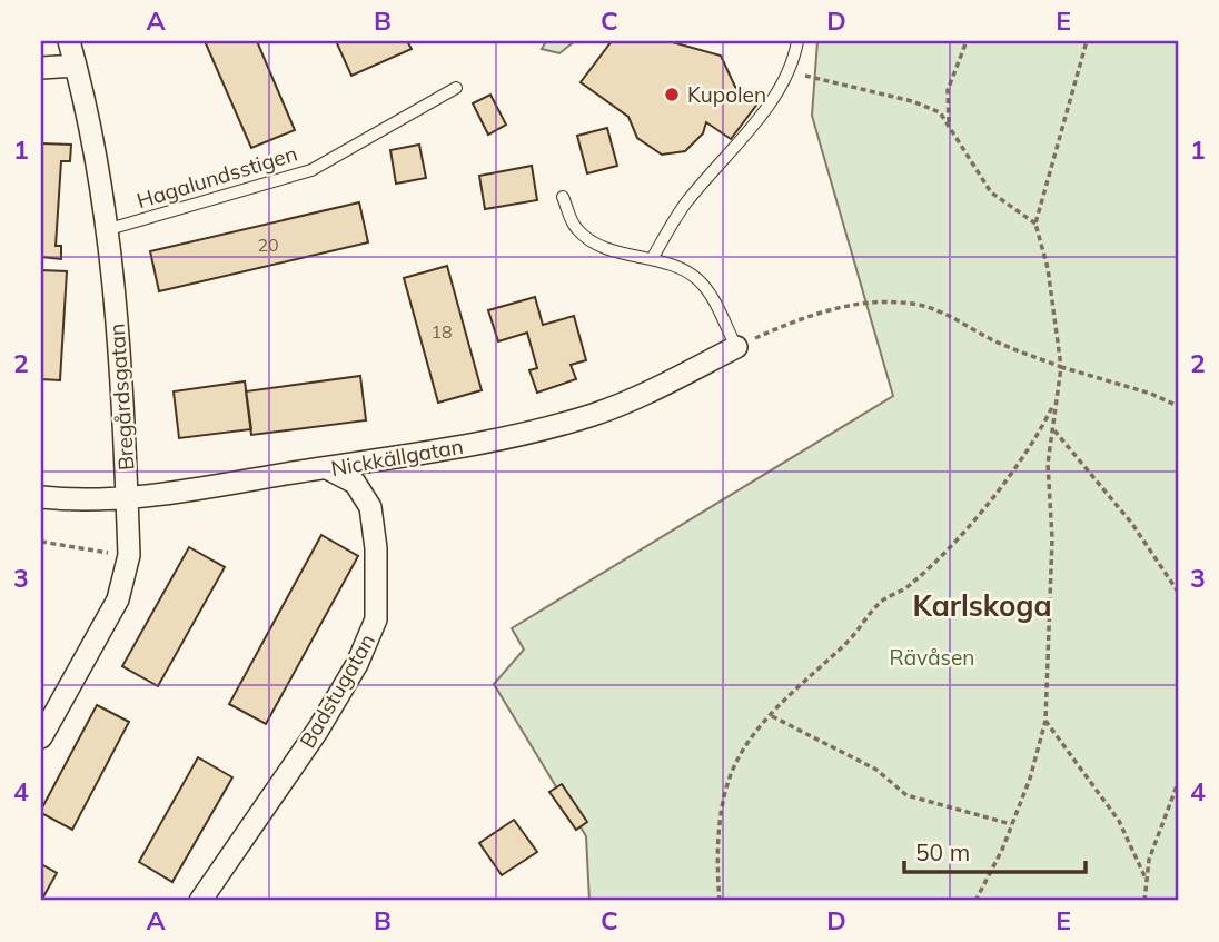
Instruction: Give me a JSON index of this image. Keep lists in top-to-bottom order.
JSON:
{
  "streets": {
    "street": ["Bregårdsgatan", "Nickkällgatan", "Badstugatan"],
    "lane": ["Hagalundsstigen"]
  },
  "crossings": [
    ["Hagalundsstigen", "Bregårdsgatan"],
    ["Bregårdsgatan", "Nickkällgatan"],
    ["Nickkällgatan", "Badstugatan"]
  ],
  "districts": ["Karlskoga"],
  "parks": ["Rävåsen"],
  "places": ["Kupolen"],
  "house_numbers": ["20", "18"],
  "scale_bar": "50 m",
  "grid": {
    "columns": [
      "A",
      "B",
      "C",
      "D",
      "E"
    ],
    "rows": [
      "1",
      "2",
      "3",
      "4"
    ]
  }
}
